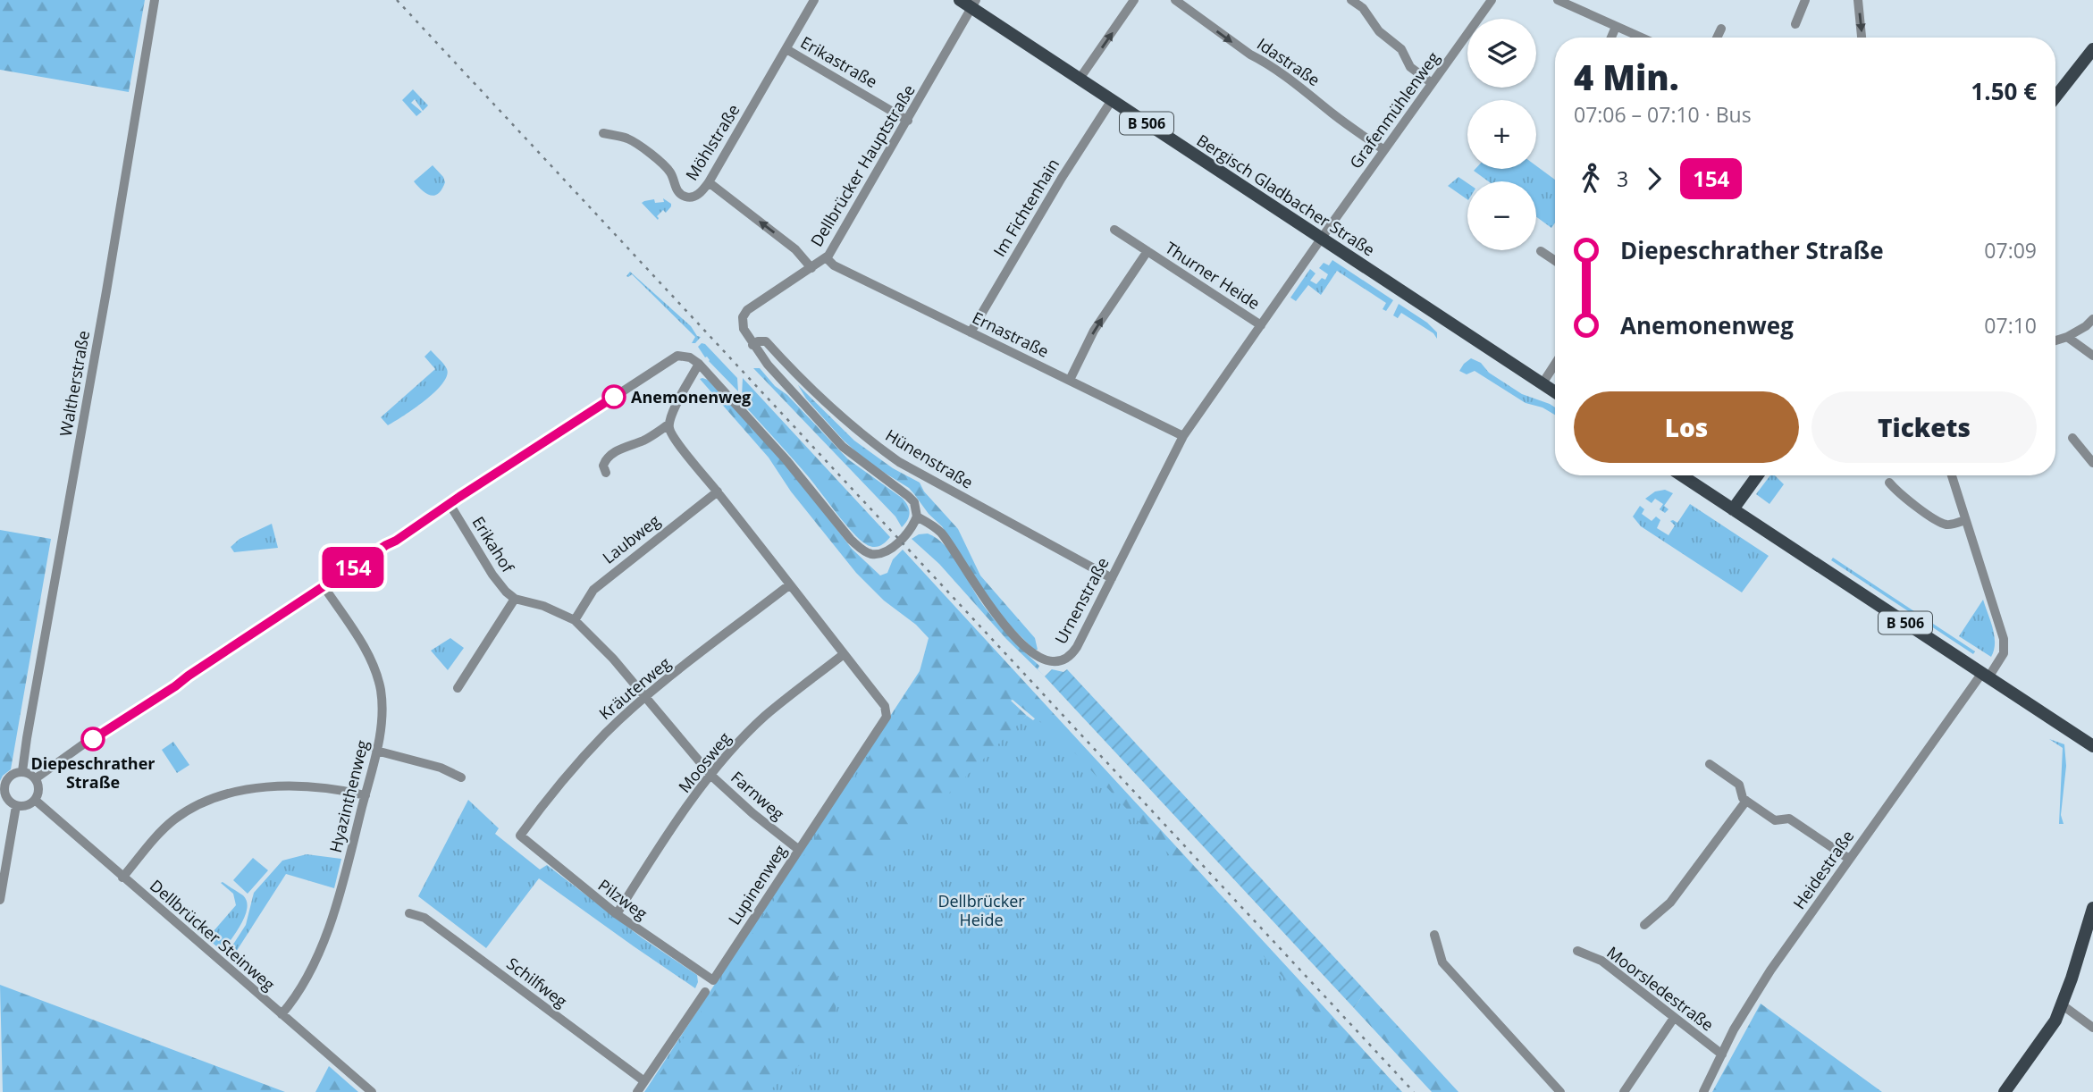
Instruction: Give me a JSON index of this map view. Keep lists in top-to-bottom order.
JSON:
{
  "streets": {
    "main road": ["B 506", "Bergisch Gladbacher Straße"],
    "street": [
      "Erikastraße",
      "Idastraße",
      "Grafenmühlenweg",
      "Möhlstraße",
      "Dellbrücker Hauptstraße",
      "Im Fichtenhain",
      "Thurner Heide",
      "Ernastraße",
      "Waltherstraße",
      "Hünenstraße",
      "Laubweg",
      "Erikahof",
      "Urnenstraße",
      "Kräuterweg",
      "Moosweg",
      "Farnweg",
      "Hyazinthenweg",
      "Heidestraße",
      "Lupinenweg",
      "Pilzweg",
      "Dellbrücker Steinweg",
      "Schilfweg",
      "Moorsledestraße"
    ]
  },
  "crossings": [
    ["Erikastraße", "Möhlstraße"],
    ["Erikastraße", "Dellbrücker Hauptstraße"],
    ["Idastraße", "Grafenmühlenweg"],
    ["Grafenmühlenweg", "Bergisch Gladbacher Straße"],
    ["Grafenmühlenweg", "Urnenstraße"],
    ["B 506", "Heidestraße"],
    ["Dellbrücker Hauptstraße", "Bergisch Gladbacher Straße"],
    ["Dellbrücker Hauptstraße", "Ernastraße"],
    ["Dellbrücker Hauptstraße", "Urnenstraße"],
    ["Bergisch Gladbacher Straße", "Im Fichtenhain"],
    ["Bergisch Gladbacher Straße", "Urnenstraße"],
    ["Im Fichtenhain", "Ernastraße"],
    ["Thurner Heide", "Ernastraße"],
    ["Thurner Heide", "Urnenstraße"],
    ["Ernastraße", "Urnenstraße"],
    ["Waltherstraße", "Dellbrücker Steinweg"],
    ["Hünenstraße", "Urnenstraße"],
    ["Laubweg", "Farnweg"],
    ["Kräuterweg", "Farnweg"],
    ["Kräuterweg", "Pilzweg"],
    ["Moosweg", "Farnweg"],
    ["Moosweg", "Lupinenweg"],
    ["Moosweg", "Pilzweg"],
    ["Farnweg", "Lupinenweg"],
    ["Hyazinthenweg", "Dellbrücker Steinweg"],
    ["Heidestraße", "Moorsledestraße"],
    ["Lupinenweg", "Pilzweg"]
  ],
  "one_way": ["Idastraße", "Thurner Heide"],
  "parks": ["Dellbrücker Heide"],
  "places": ["Anemonenweg", "Diepeschrather Straße"],
  "lines": ["bus line 154"],
  "page": {
    "on_map": "154",
    "map_buttons": ["+", "−"],
    "heading": ["4 Min.", "07:06 – 07:10 · Bus", "1.50 €"],
    "legs": ["3", "154"],
    "list": [
      {
        "name": "Diepeschrather Straße",
        "value": "07:09"
      },
      {
        "name": "Anemonenweg",
        "value": "07:10"
      }
    ],
    "buttons": ["Los", "Tickets"]
  }
}
